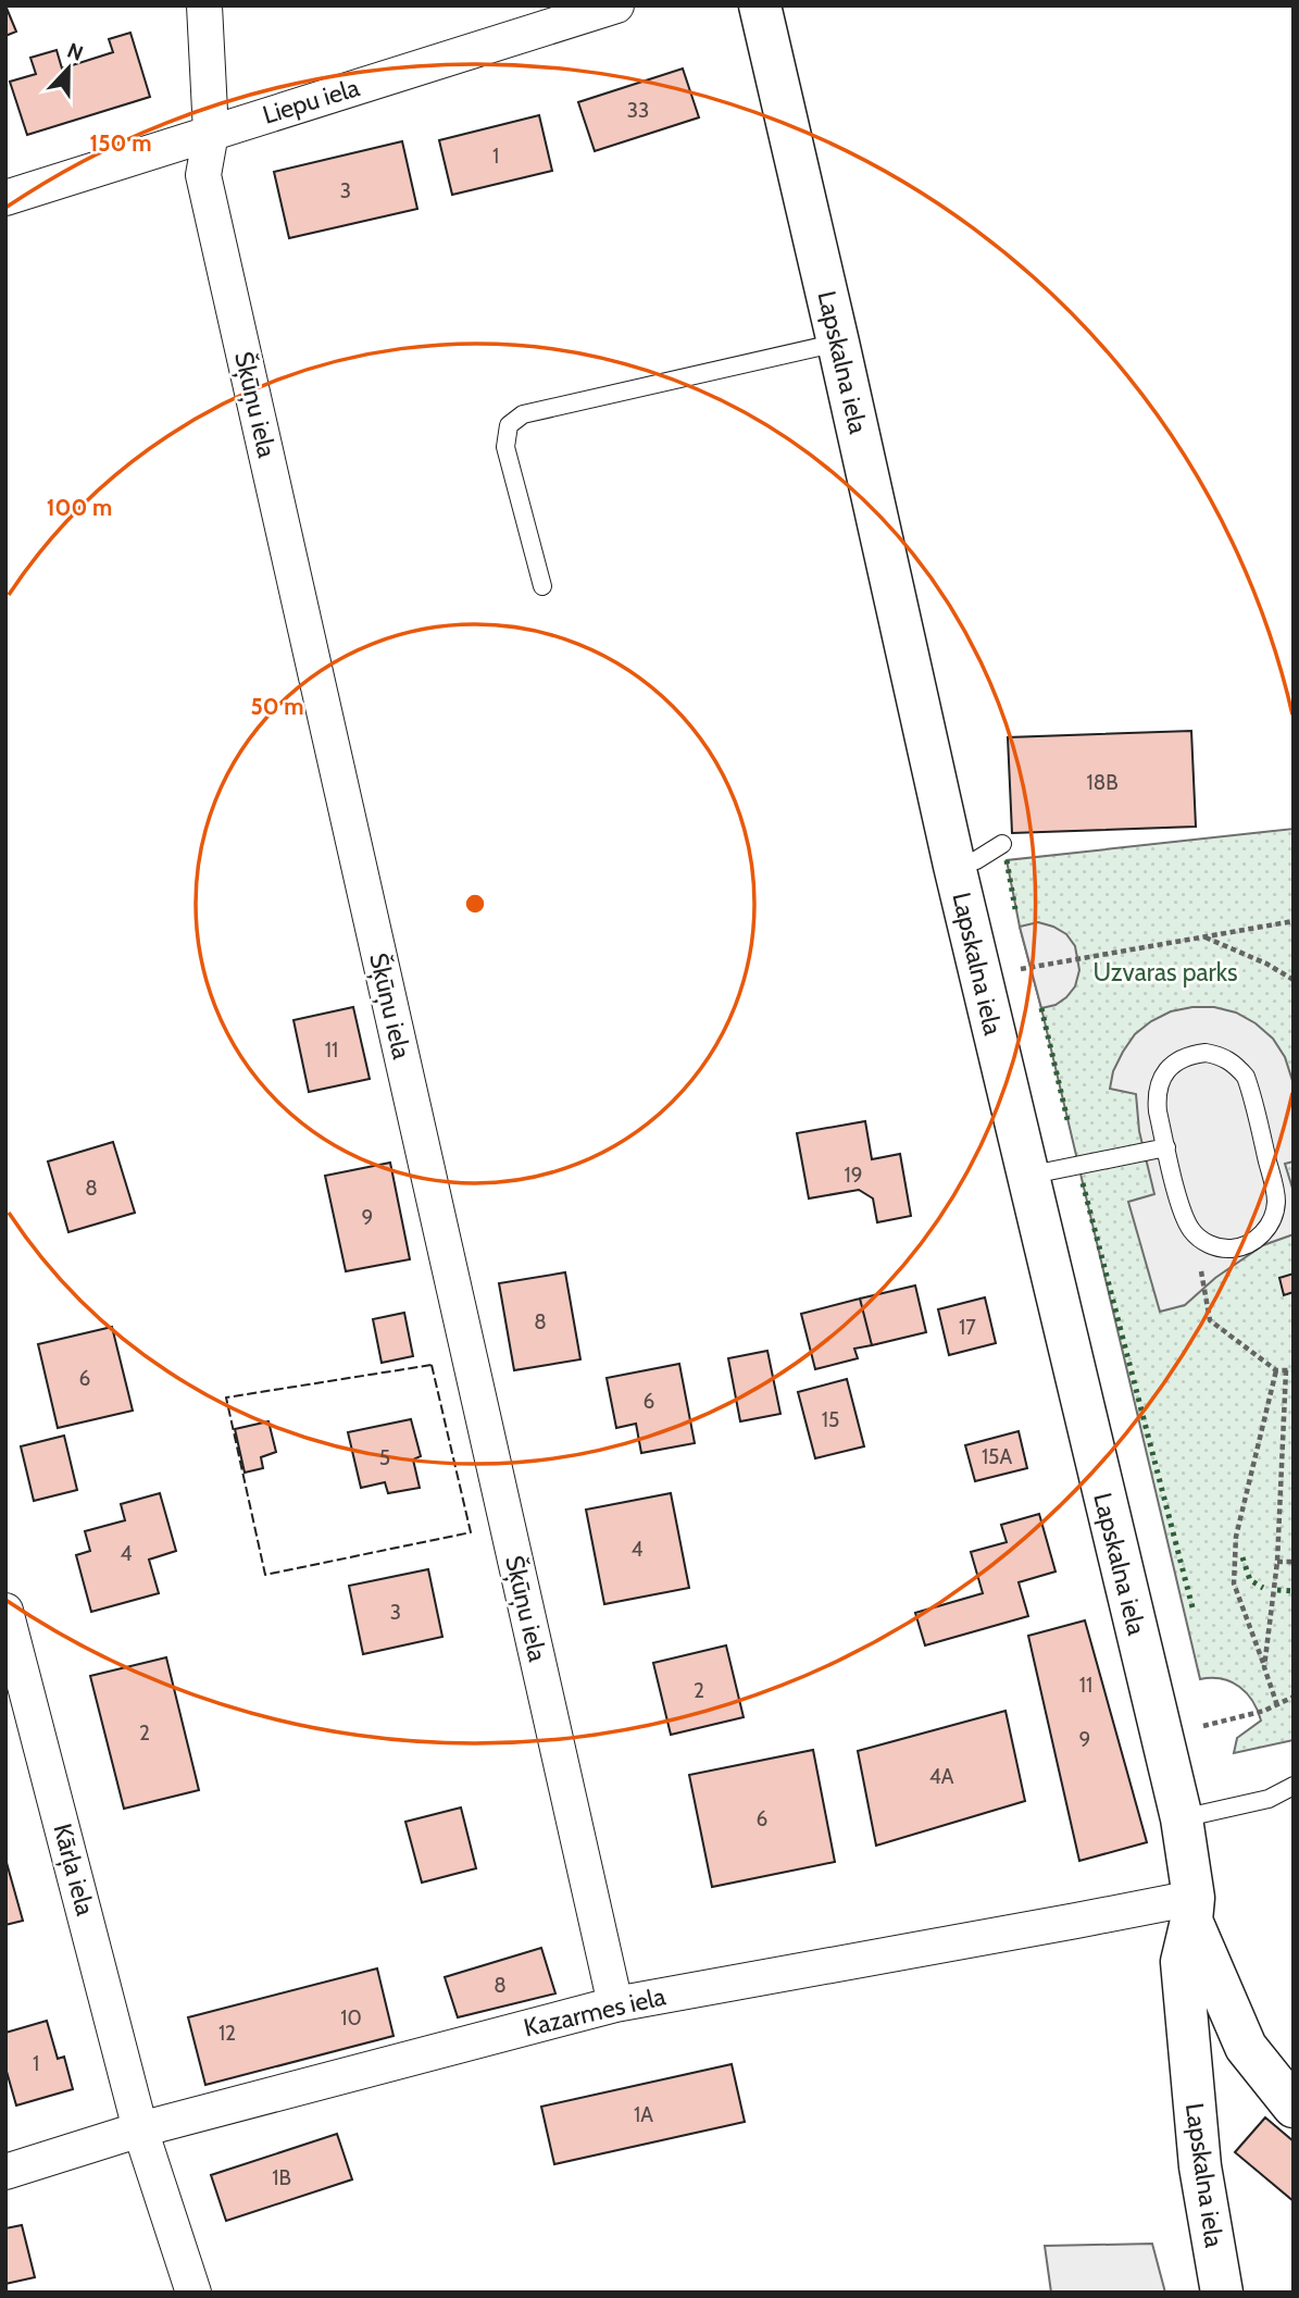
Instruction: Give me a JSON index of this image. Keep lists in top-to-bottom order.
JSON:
{
  "streets": {
    "main road": ["Lapskalna iela"],
    "street": [
      "Liepu iela",
      "Šķūņu iela",
      "Kārļa iela",
      "Kazarmes iela"
    ]
  },
  "crossings": [
    ["Liepu iela", "Šķūņu iela"],
    ["Lapskalna iela", "Kazarmes iela"],
    ["Šķūņu iela", "Kazarmes iela"],
    ["Kārļa iela", "Kazarmes iela"]
  ],
  "parks": ["Uzvaras parks"],
  "house_numbers": [
    "33",
    "1",
    "3",
    "18B",
    "11",
    "19",
    "8",
    "9",
    "8",
    "17",
    "6",
    "6",
    "15",
    "15A",
    "5",
    "4",
    "4",
    "3",
    "11",
    "2",
    "2",
    "9",
    "4A",
    "6",
    "8",
    "10",
    "12",
    "1",
    "1A",
    "1B"
  ],
  "north": "top",
  "rings": ["150 m", "100 m", "50 m"]
}
